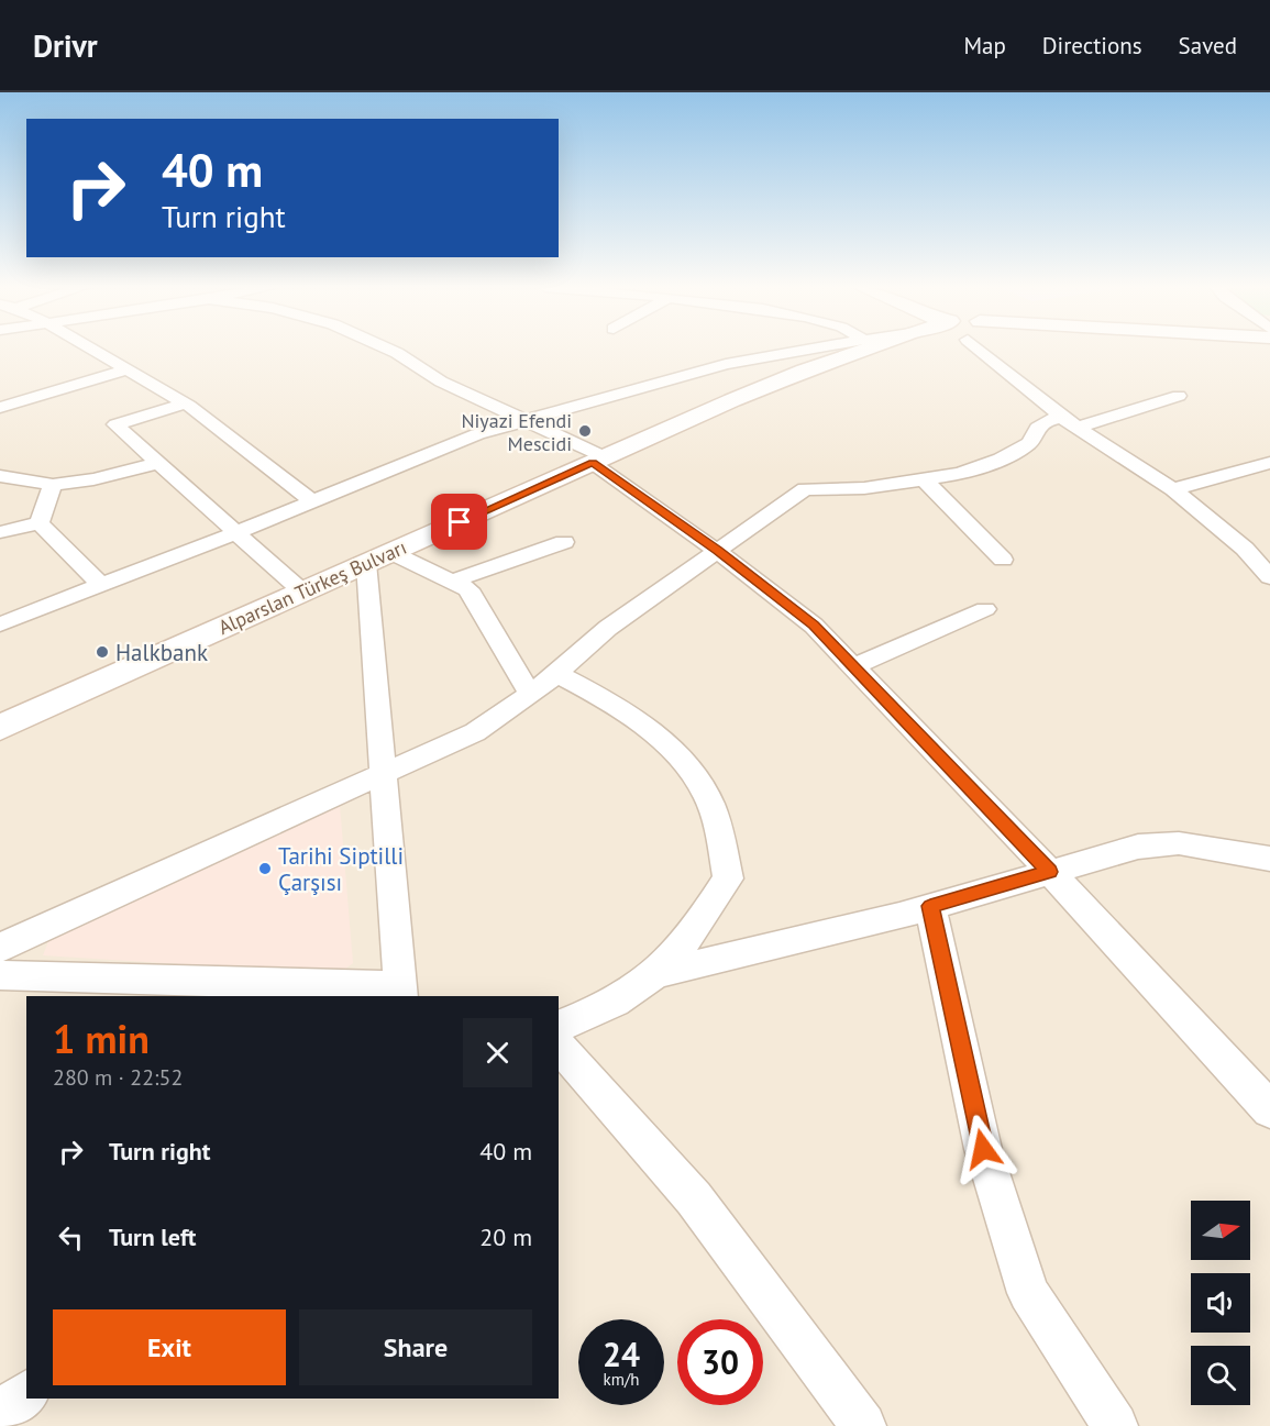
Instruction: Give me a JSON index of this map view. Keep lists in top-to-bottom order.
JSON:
{
  "streets": {
    "main road": ["Alparslan Türkeş Bulvarı"]
  },
  "places": ["Niyazi Efendi Mescidi", "Halkbank", "Tarihi Siptilli Çarşısı"],
  "north": "right",
  "page": {
    "header": "Drivr",
    "nav": ["Map", "Directions", "Saved"],
    "turn": ["40 m", "Turn right"],
    "heading": ["1 min", "280 m · 22:52"],
    "list": [
      {
        "name": "Turn right",
        "value": "40 m"
      },
      {
        "name": "Turn left",
        "value": "20 m"
      }
    ],
    "buttons": ["Exit", "Share"],
    "speed": "24 km/h",
    "limit": "30"
  }
}
